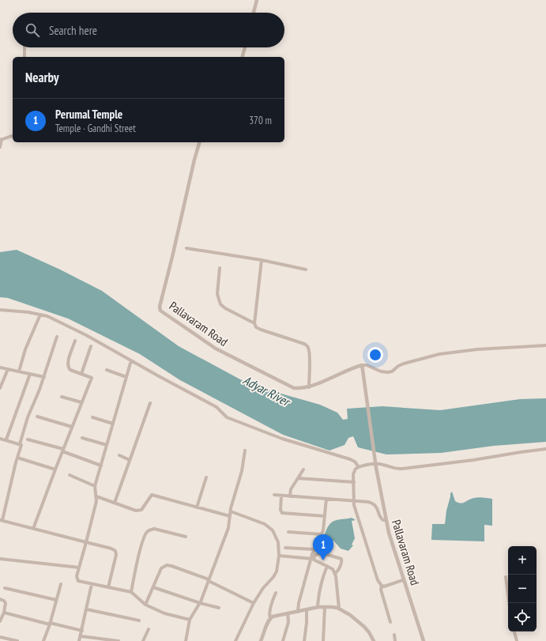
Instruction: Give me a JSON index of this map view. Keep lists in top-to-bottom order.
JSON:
{
  "streets": {
    "street": ["Pallavaram Road"]
  },
  "water": ["Adyar River"],
  "page": {
    "search": "Search here",
    "heading": "Nearby",
    "list": [
      {
        "mark": "1",
        "name": "Perumal Temple",
        "note": "Temple · Gandhi Street",
        "value": "370 m"
      }
    ],
    "pins": "1",
    "map_buttons": ["+", "−"]
  }
}
